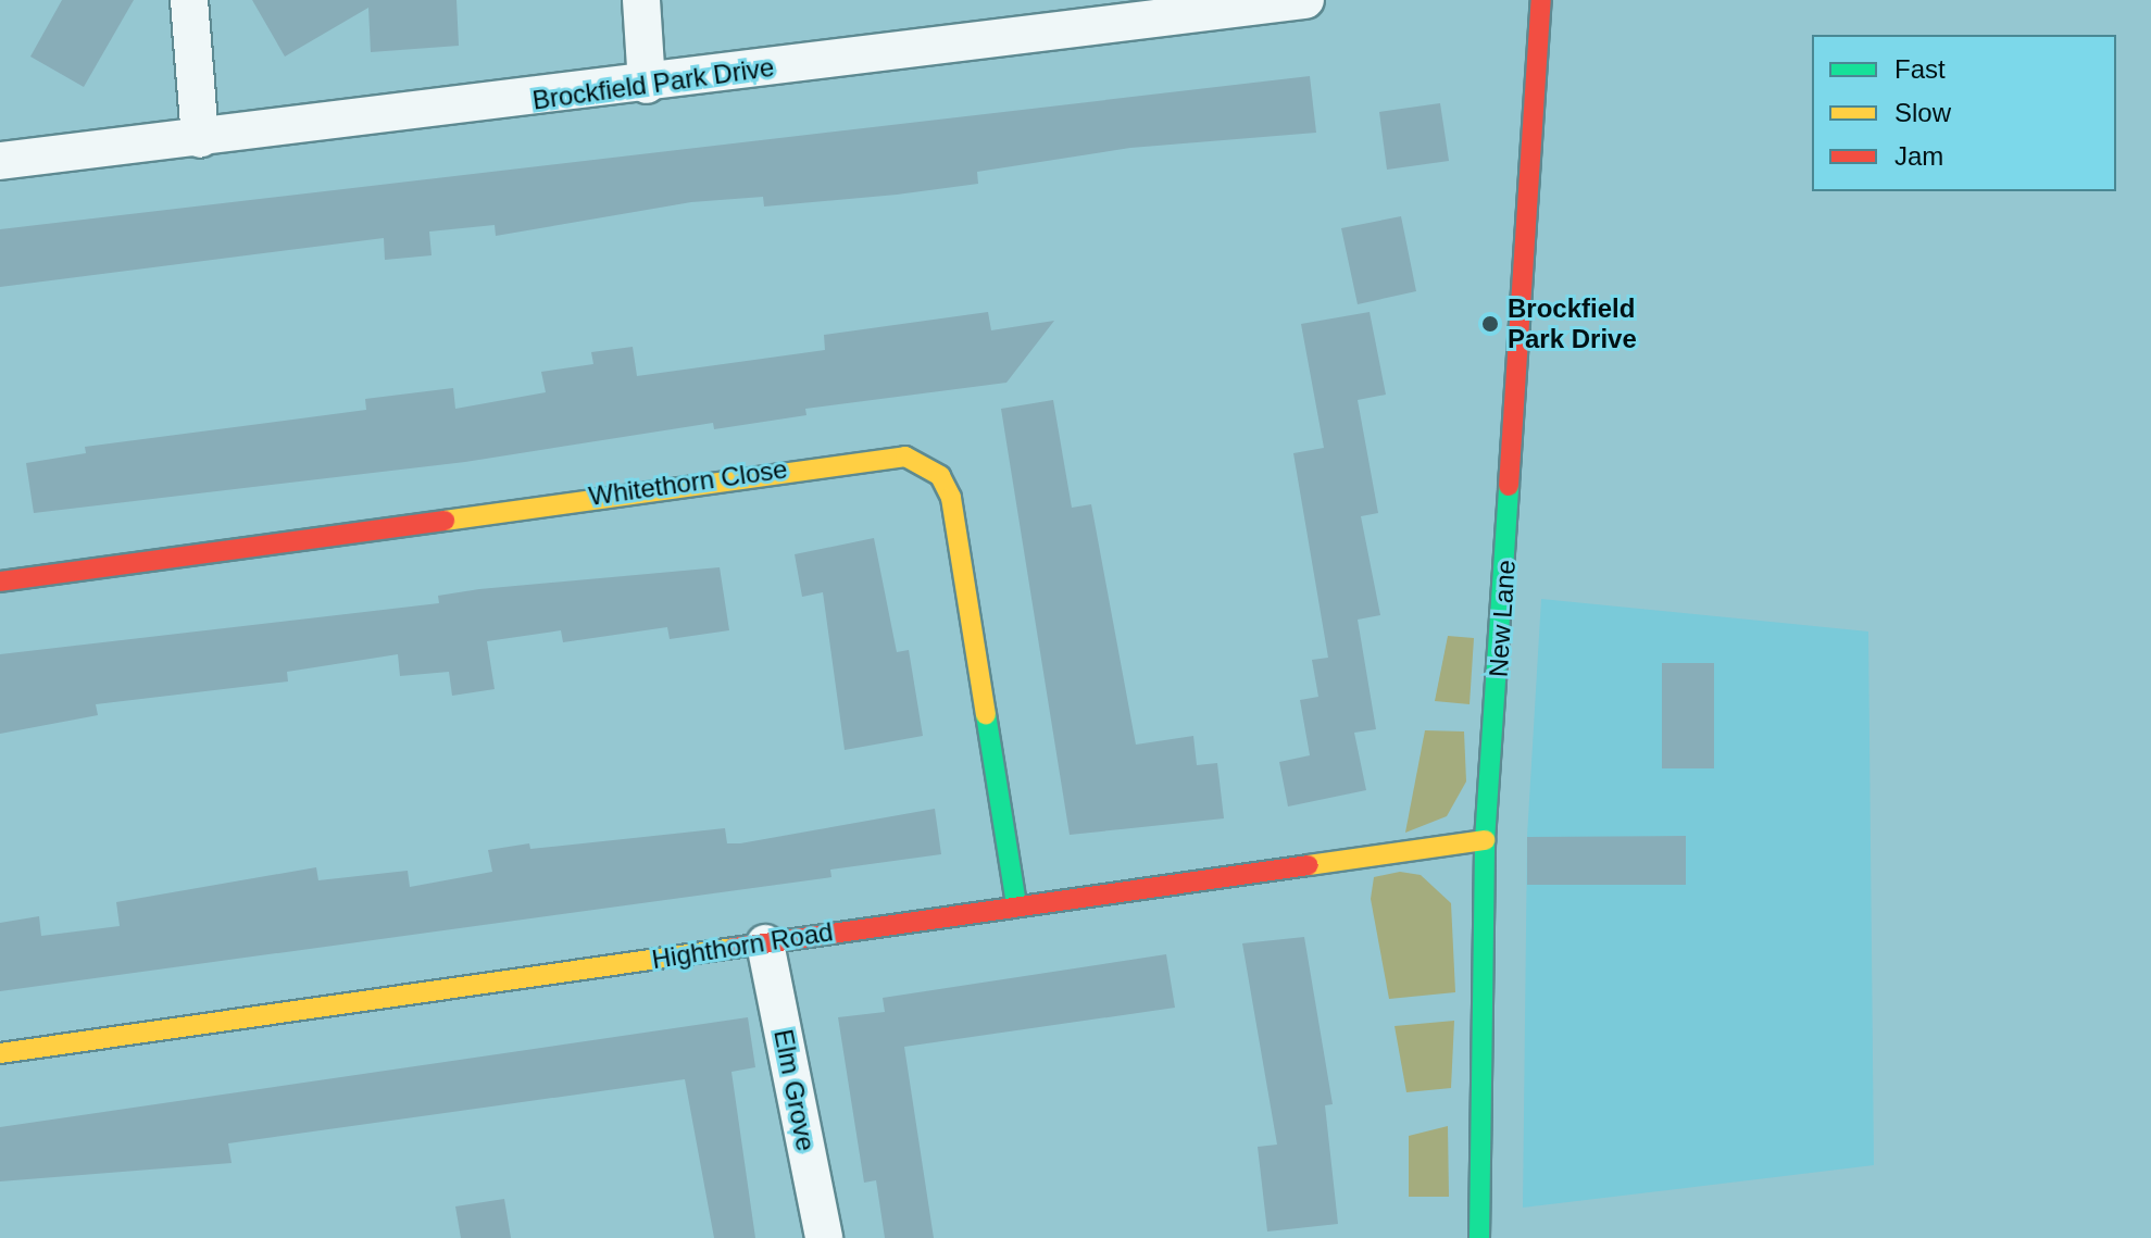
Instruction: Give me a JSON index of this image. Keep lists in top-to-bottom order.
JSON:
{
  "streets": {
    "street": [
      "Brockfield Park Drive",
      "Whitethorn Close",
      "New Lane",
      "Highthorn Road",
      "Elm Grove"
    ]
  },
  "crossings": [
    ["Whitethorn Close", "Highthorn Road"],
    ["New Lane", "Highthorn Road"],
    ["Highthorn Road", "Elm Grove"]
  ],
  "places": ["Brockfield Park Drive"],
  "legend": ["Fast", "Slow", "Jam"]
}
